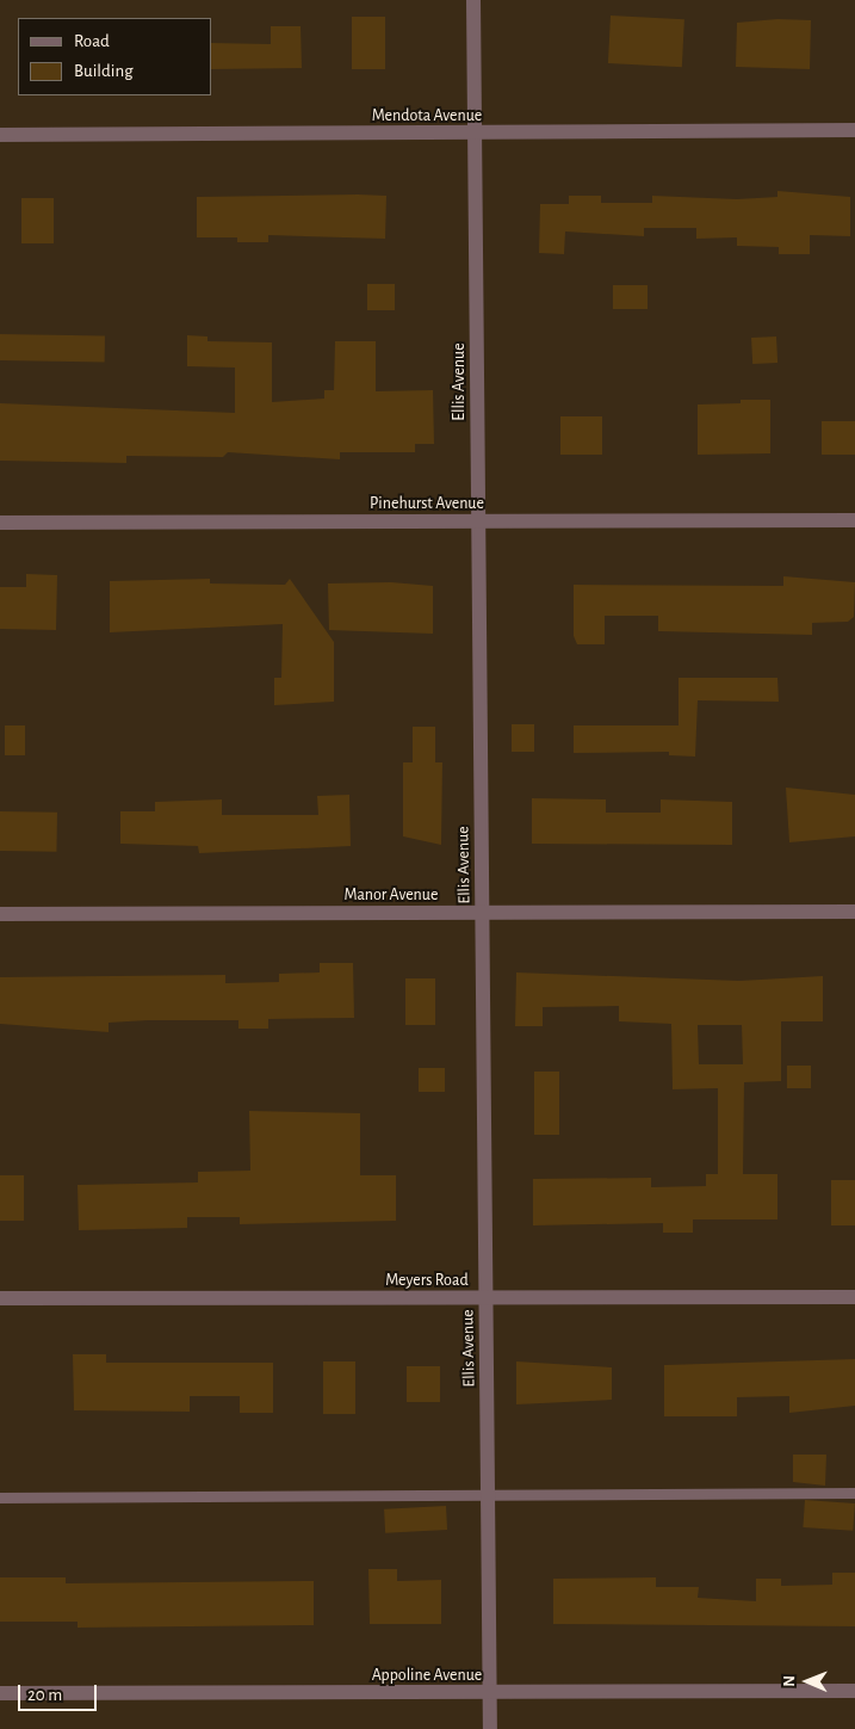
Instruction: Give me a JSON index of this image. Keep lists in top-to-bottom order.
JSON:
{
  "streets": {
    "street": [
      "Mendota Avenue",
      "Ellis Avenue",
      "Pinehurst Avenue",
      "Manor Avenue",
      "Meyers Road",
      "Appoline Avenue"
    ]
  },
  "crossings": [
    ["Mendota Avenue", "Ellis Avenue"],
    ["Ellis Avenue", "Pinehurst Avenue"],
    ["Ellis Avenue", "Manor Avenue"],
    ["Ellis Avenue", "Meyers Road"],
    ["Ellis Avenue", "Appoline Avenue"]
  ],
  "legend": ["Road", "Building"],
  "scale_bar": "20 m",
  "north": "left"
}
